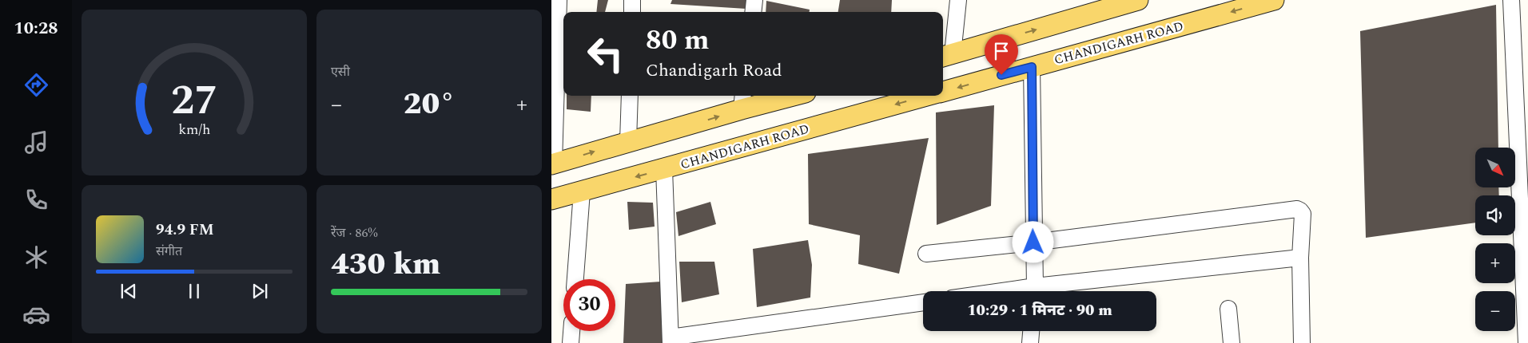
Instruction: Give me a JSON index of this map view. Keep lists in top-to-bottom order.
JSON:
{
  "streets": {
    "main road": ["CHANDIGARH ROAD"]
  },
  "north": "bottom right",
  "page": {
    "tabs": "10:28",
    "tile": [
      "एसी",
      ["रेंज · 86%", "430 km"]
    ],
    "turn": ["80 m", "Chandigarh Road"],
    "heat": ["−", "20°", "+"],
    "map_buttons": ["+", "−"],
    "song": ["94.9 FM", "संगीत"],
    "limit": "30",
    "trip": "10:29 · 1 मिनट · 90 m",
    "gauge": ["27", "km/h"]
  }
}
